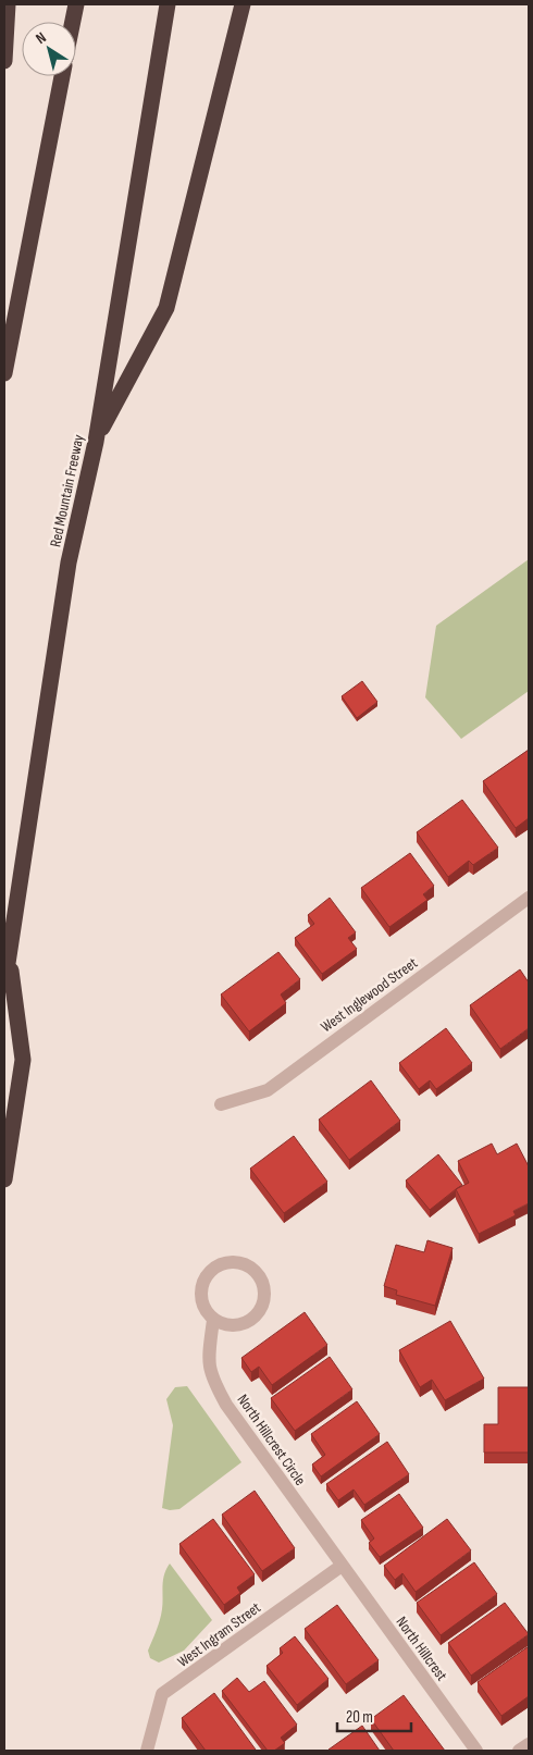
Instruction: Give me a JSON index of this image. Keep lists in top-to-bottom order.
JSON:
{
  "streets": {
    "highway": ["Red Mountain Freeway"],
    "street": [
      "West Inglewood Street",
      "North Hillcrest Circle",
      "West Ingram Street",
      "North Hillcrest"
    ]
  },
  "crossings": [
    ["North Hillcrest Circle", "West Ingram Street"],
    ["North Hillcrest Circle", "North Hillcrest"],
    ["West Ingram Street", "North Hillcrest"]
  ],
  "scale_bar": "20 m",
  "north": "top left"
}
